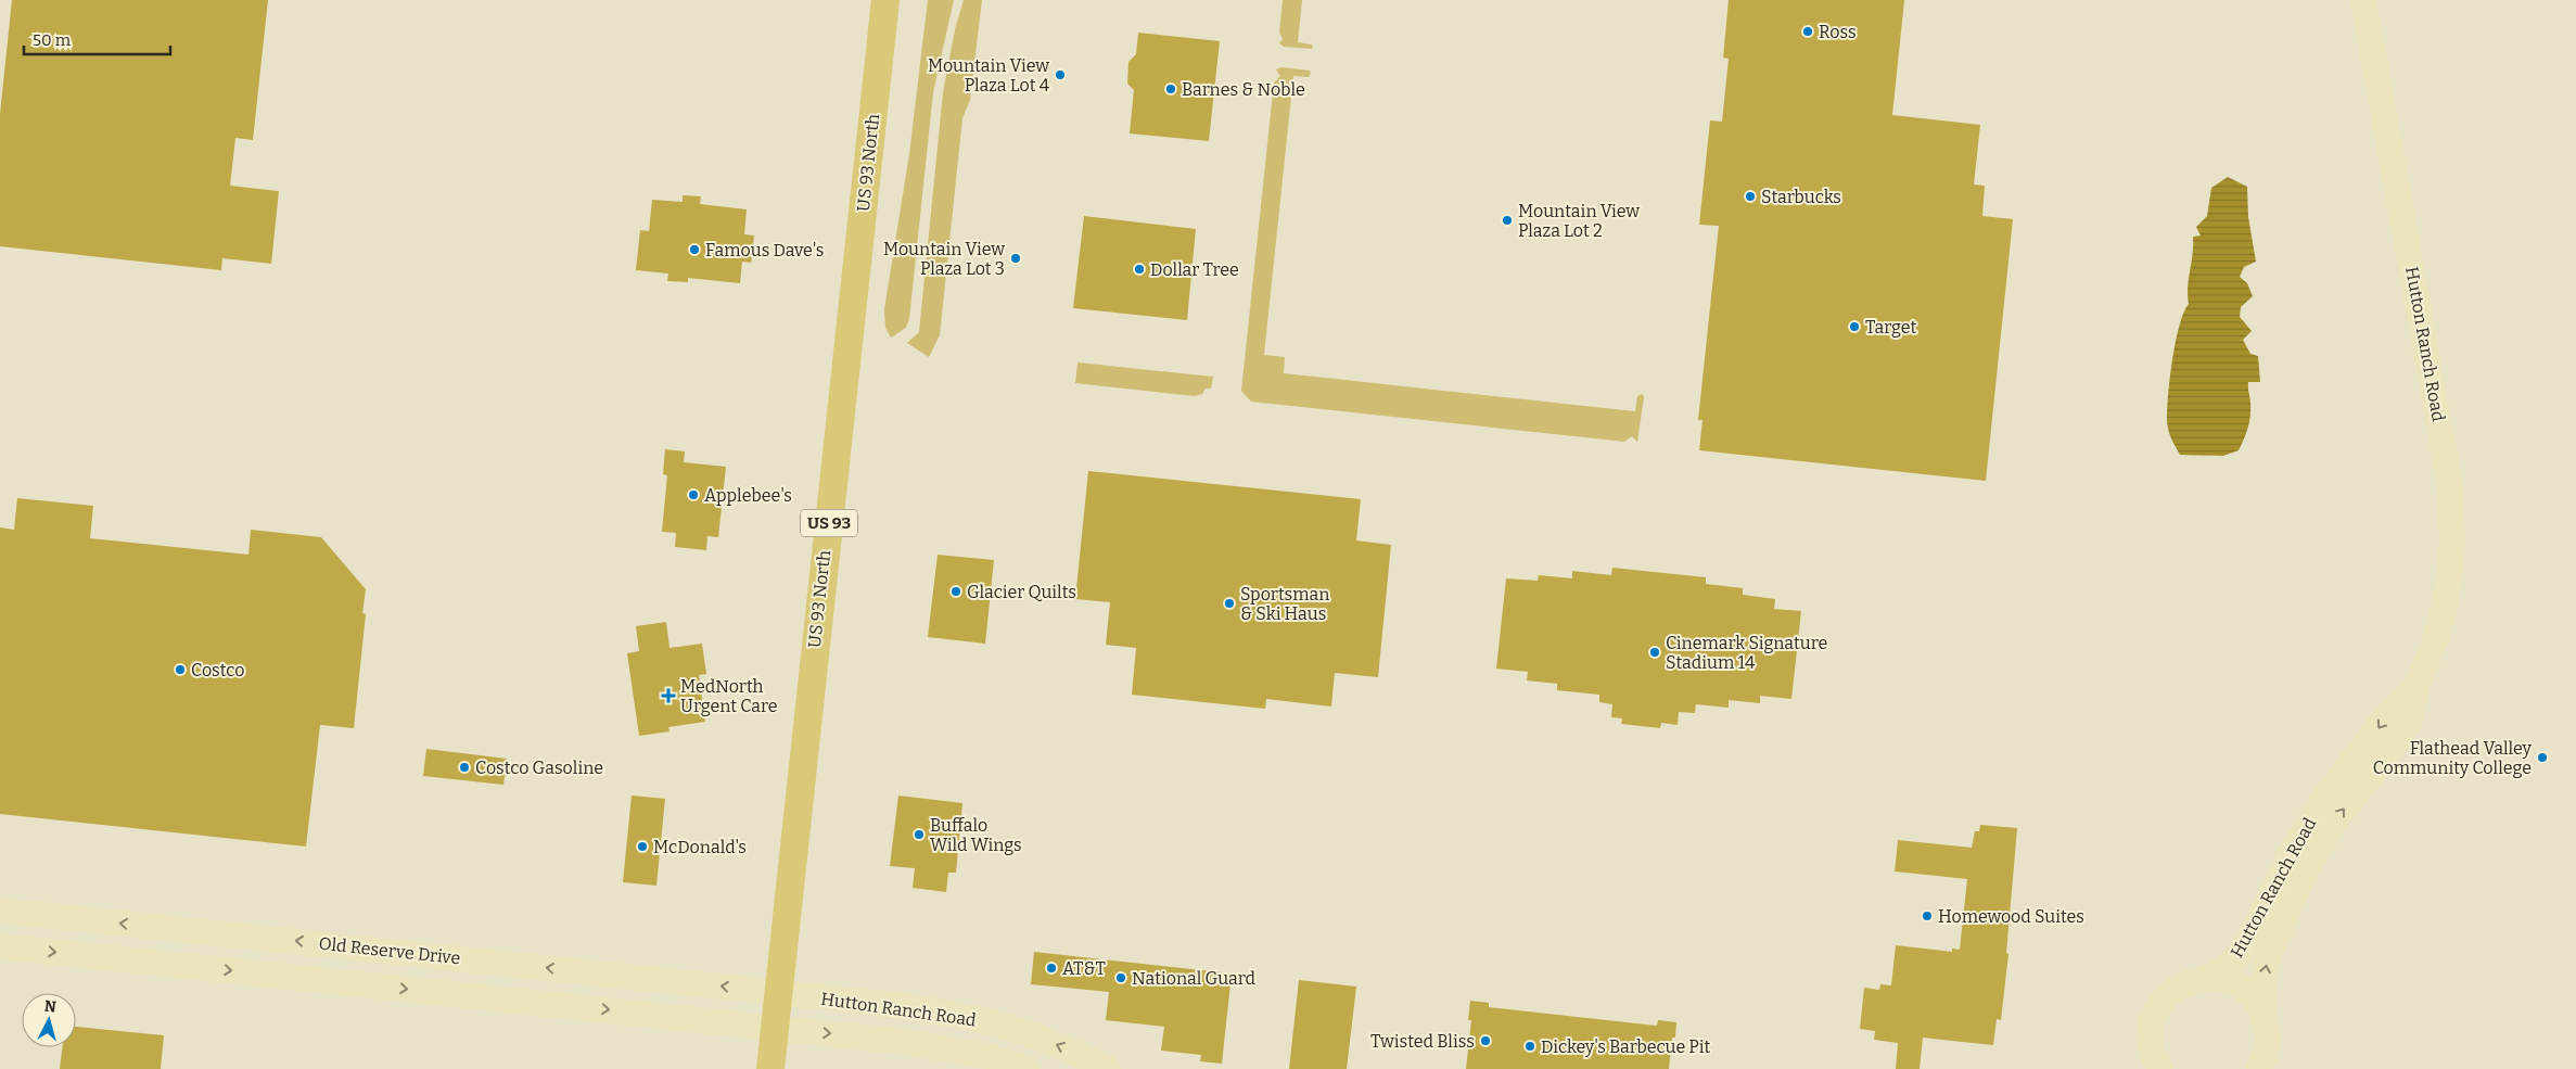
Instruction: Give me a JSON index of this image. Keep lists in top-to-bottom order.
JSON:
{
  "streets": {
    "main road": [
      "US 93 North",
      "Hutton Ranch Road",
      "US 93",
      "Old Reserve Drive"
    ]
  },
  "crossings": [
    ["US 93 North", "Hutton Ranch Road"],
    ["US 93 North", "Old Reserve Drive"],
    ["Hutton Ranch Road", "Old Reserve Drive"]
  ],
  "places": {
    "other": [
      "Ross",
      "Mountain View Plaza Lot 4",
      "Barnes & Noble",
      "Starbucks",
      "Mountain View Plaza Lot 2",
      "Famous Dave's",
      "Mountain View Plaza Lot 3",
      "Dollar Tree",
      "Target",
      "Applebee's",
      "Glacier Quilts",
      "Sportsman & Ski Haus",
      "Cinemark Signature Stadium 14",
      "Costco",
      "Flathead Valley Community College",
      "Costco Gasoline",
      "Buffalo Wild Wings",
      "McDonald's",
      "Homewood Suites",
      "AT&T",
      "National Guard",
      "Twisted Bliss",
      "Dickey's Barbecue Pit"
    ],
    "health": ["MedNorth Urgent Care"]
  },
  "scale_bar": "50 m",
  "north": "top"
}
